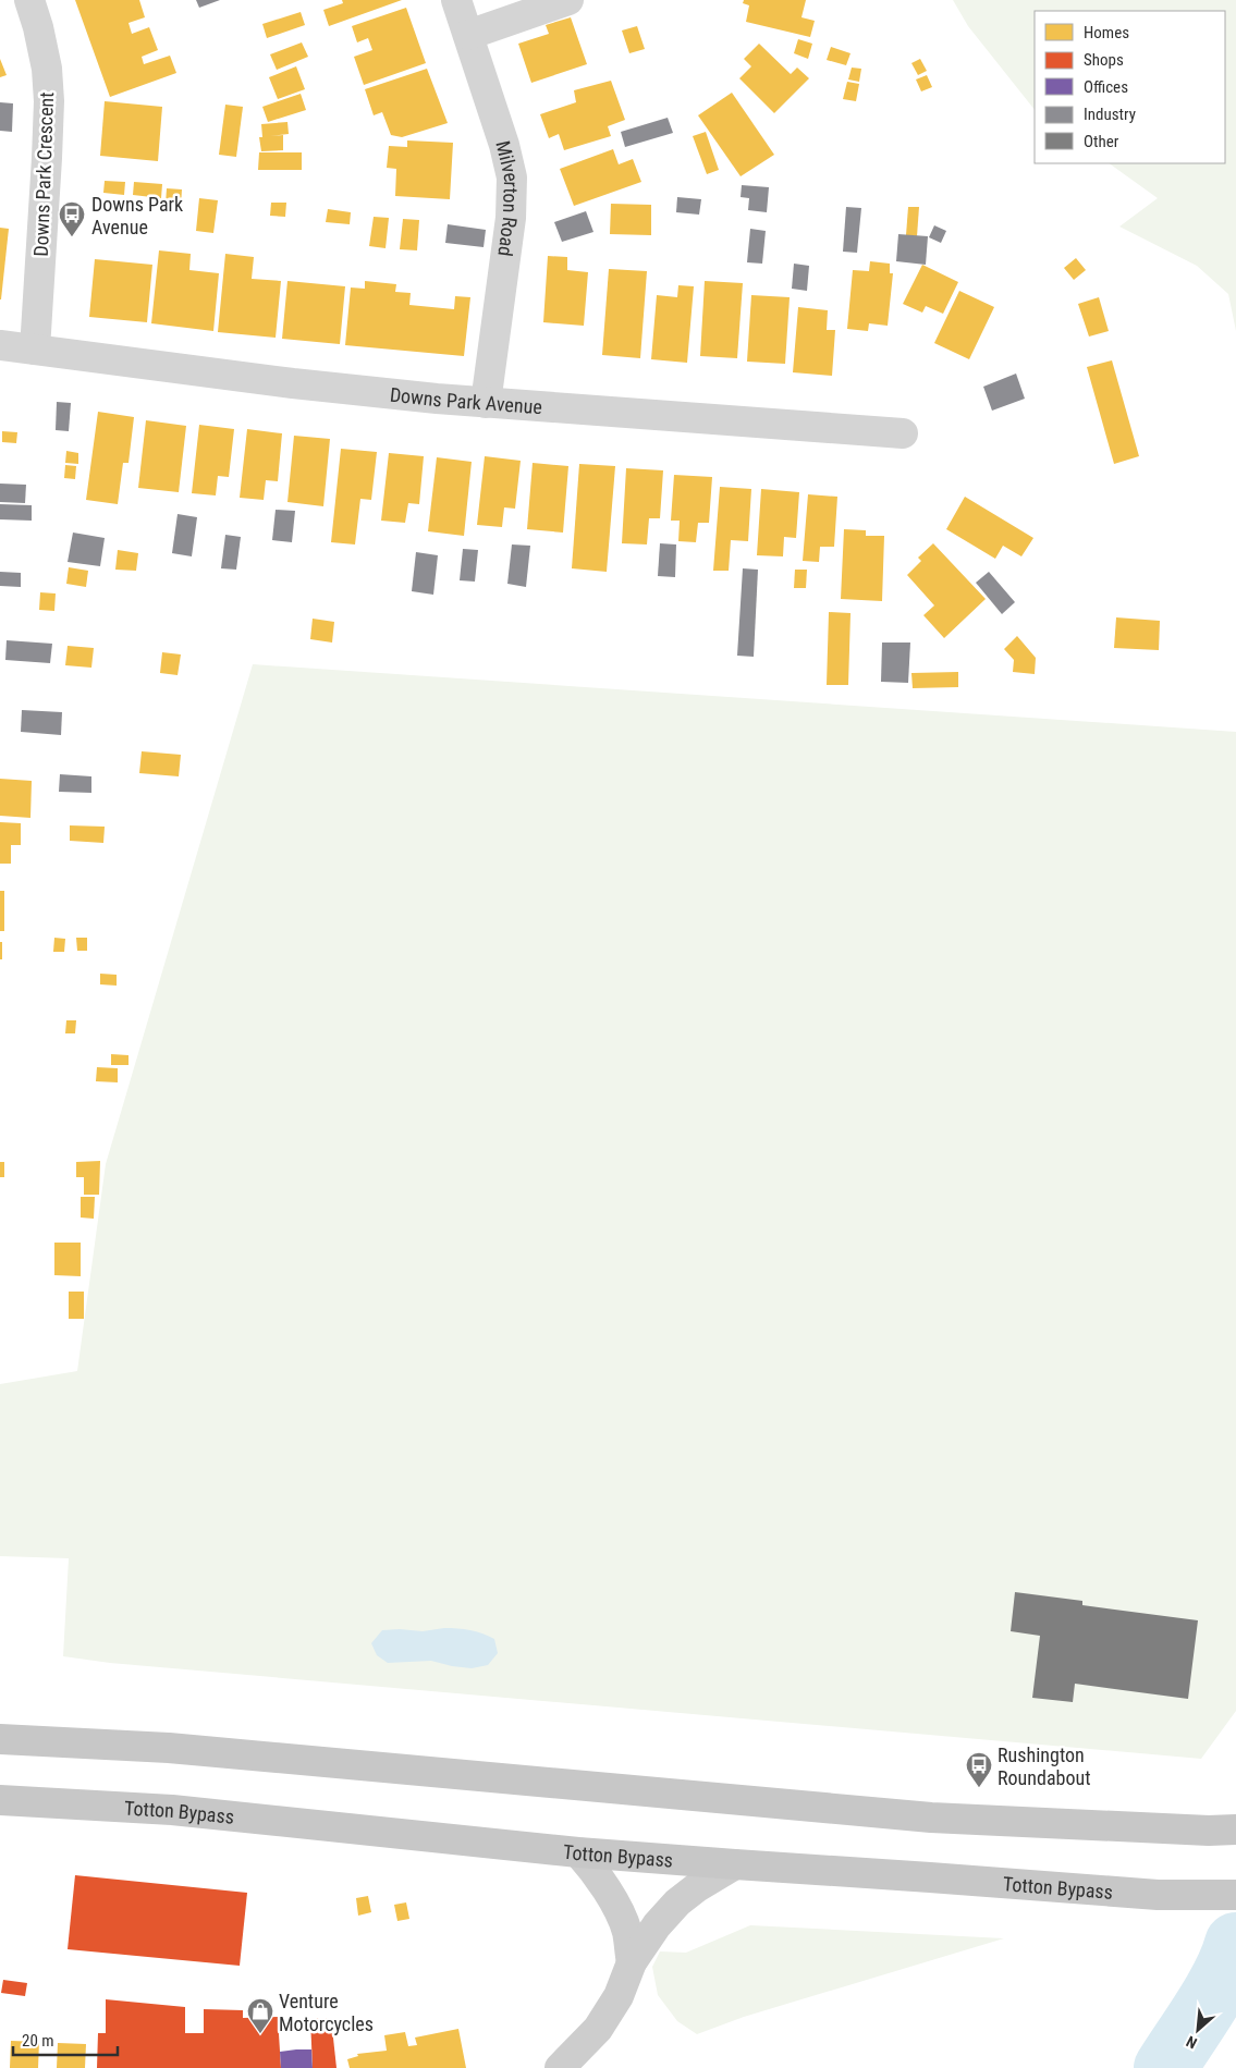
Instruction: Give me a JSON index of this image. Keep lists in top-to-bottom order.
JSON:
{
  "streets": {
    "main road": ["Totton Bypass"],
    "street": ["Downs Park Crescent", "Milverton Road", "Downs Park Avenue"]
  },
  "crossings": [
    ["Downs Park Crescent", "Downs Park Avenue"],
    ["Milverton Road", "Downs Park Avenue"]
  ],
  "places": {
    "bus stop": ["Downs Park Avenue", "Rushington Roundabout"],
    "shop": ["Venture Motorcycles"]
  },
  "legend": [
    "Homes",
    "Shops",
    "Offices",
    "Industry",
    "Other"
  ],
  "scale_bar": "20 m",
  "north": "bottom left"
}
